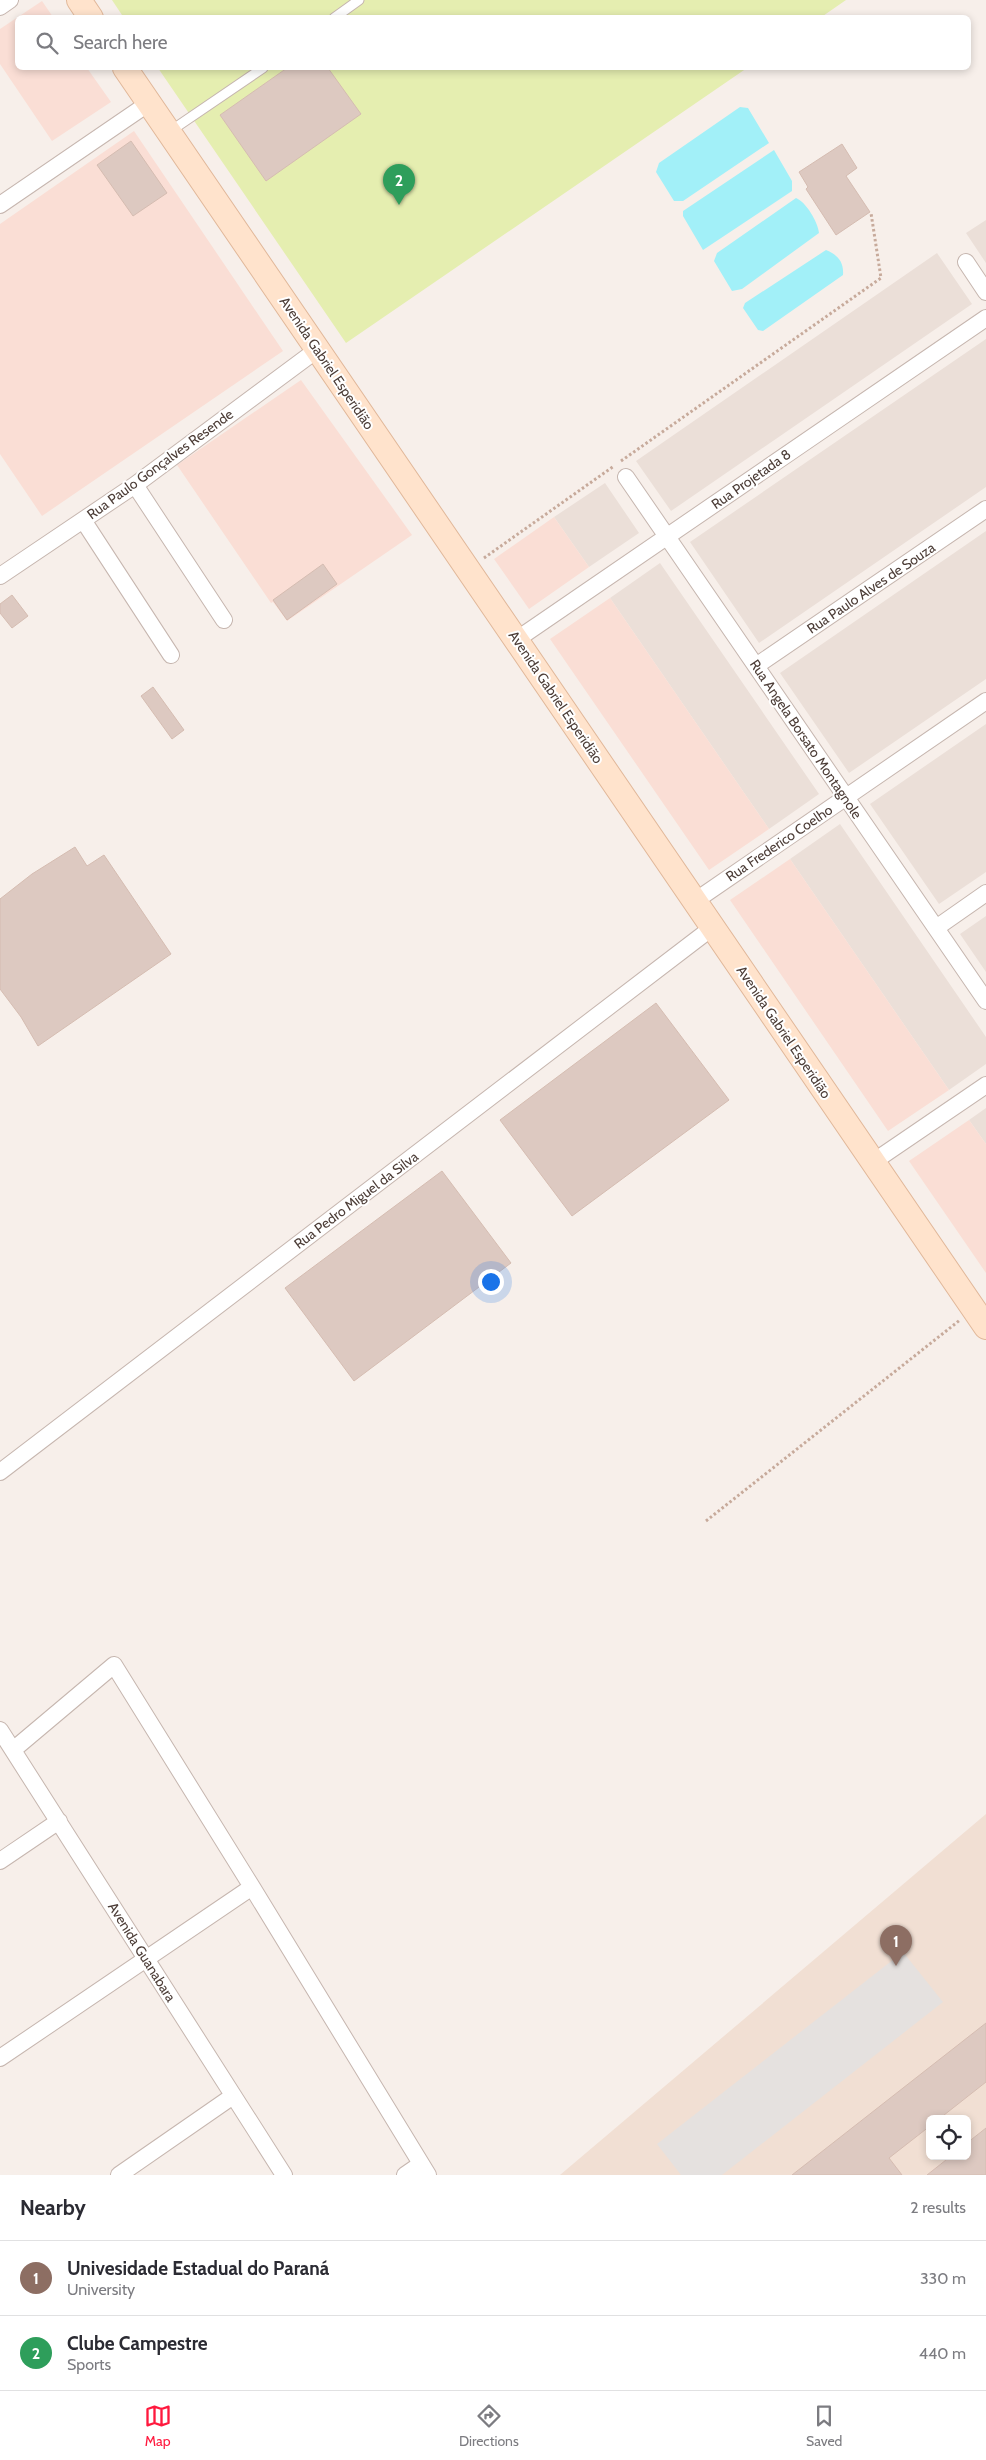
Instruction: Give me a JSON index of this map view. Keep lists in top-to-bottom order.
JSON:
{
  "streets": {
    "main road": ["Avenida Gabriel Esperidião"],
    "street": [
      "Rua Paulo Gonçalves Resende",
      "Rua Projetada 8",
      "Rua Paulo Alves de Souza",
      "Rua Angela Borsato Montagnole",
      "Rua Frederico Coelho",
      "Rua Pedro Miguel da Silva",
      "Avenida Guanabara"
    ]
  },
  "crossings": [
    ["Avenida Gabriel Esperidião", "Rua Paulo Gonçalves Resende"],
    ["Avenida Gabriel Esperidião", "Rua Projetada 8"],
    ["Avenida Gabriel Esperidião", "Rua Frederico Coelho"],
    ["Avenida Gabriel Esperidião", "Rua Pedro Miguel da Silva"],
    ["Rua Projetada 8", "Rua Angela Borsato Montagnole"],
    ["Rua Paulo Alves de Souza", "Rua Angela Borsato Montagnole"],
    ["Rua Angela Borsato Montagnole", "Rua Frederico Coelho"]
  ],
  "page": {
    "search": "Search here",
    "pins": ["2", "1"],
    "heading": ["Nearby", "2 results"],
    "list": [
      {
        "mark": "1",
        "name": "Univesidade Estadual do Paraná",
        "note": "University",
        "value": "330 m"
      },
      {
        "mark": "2",
        "name": "Clube Campestre",
        "note": "Sports",
        "value": "440 m"
      }
    ],
    "nav": ["Map", "Directions", "Saved"]
  }
}
